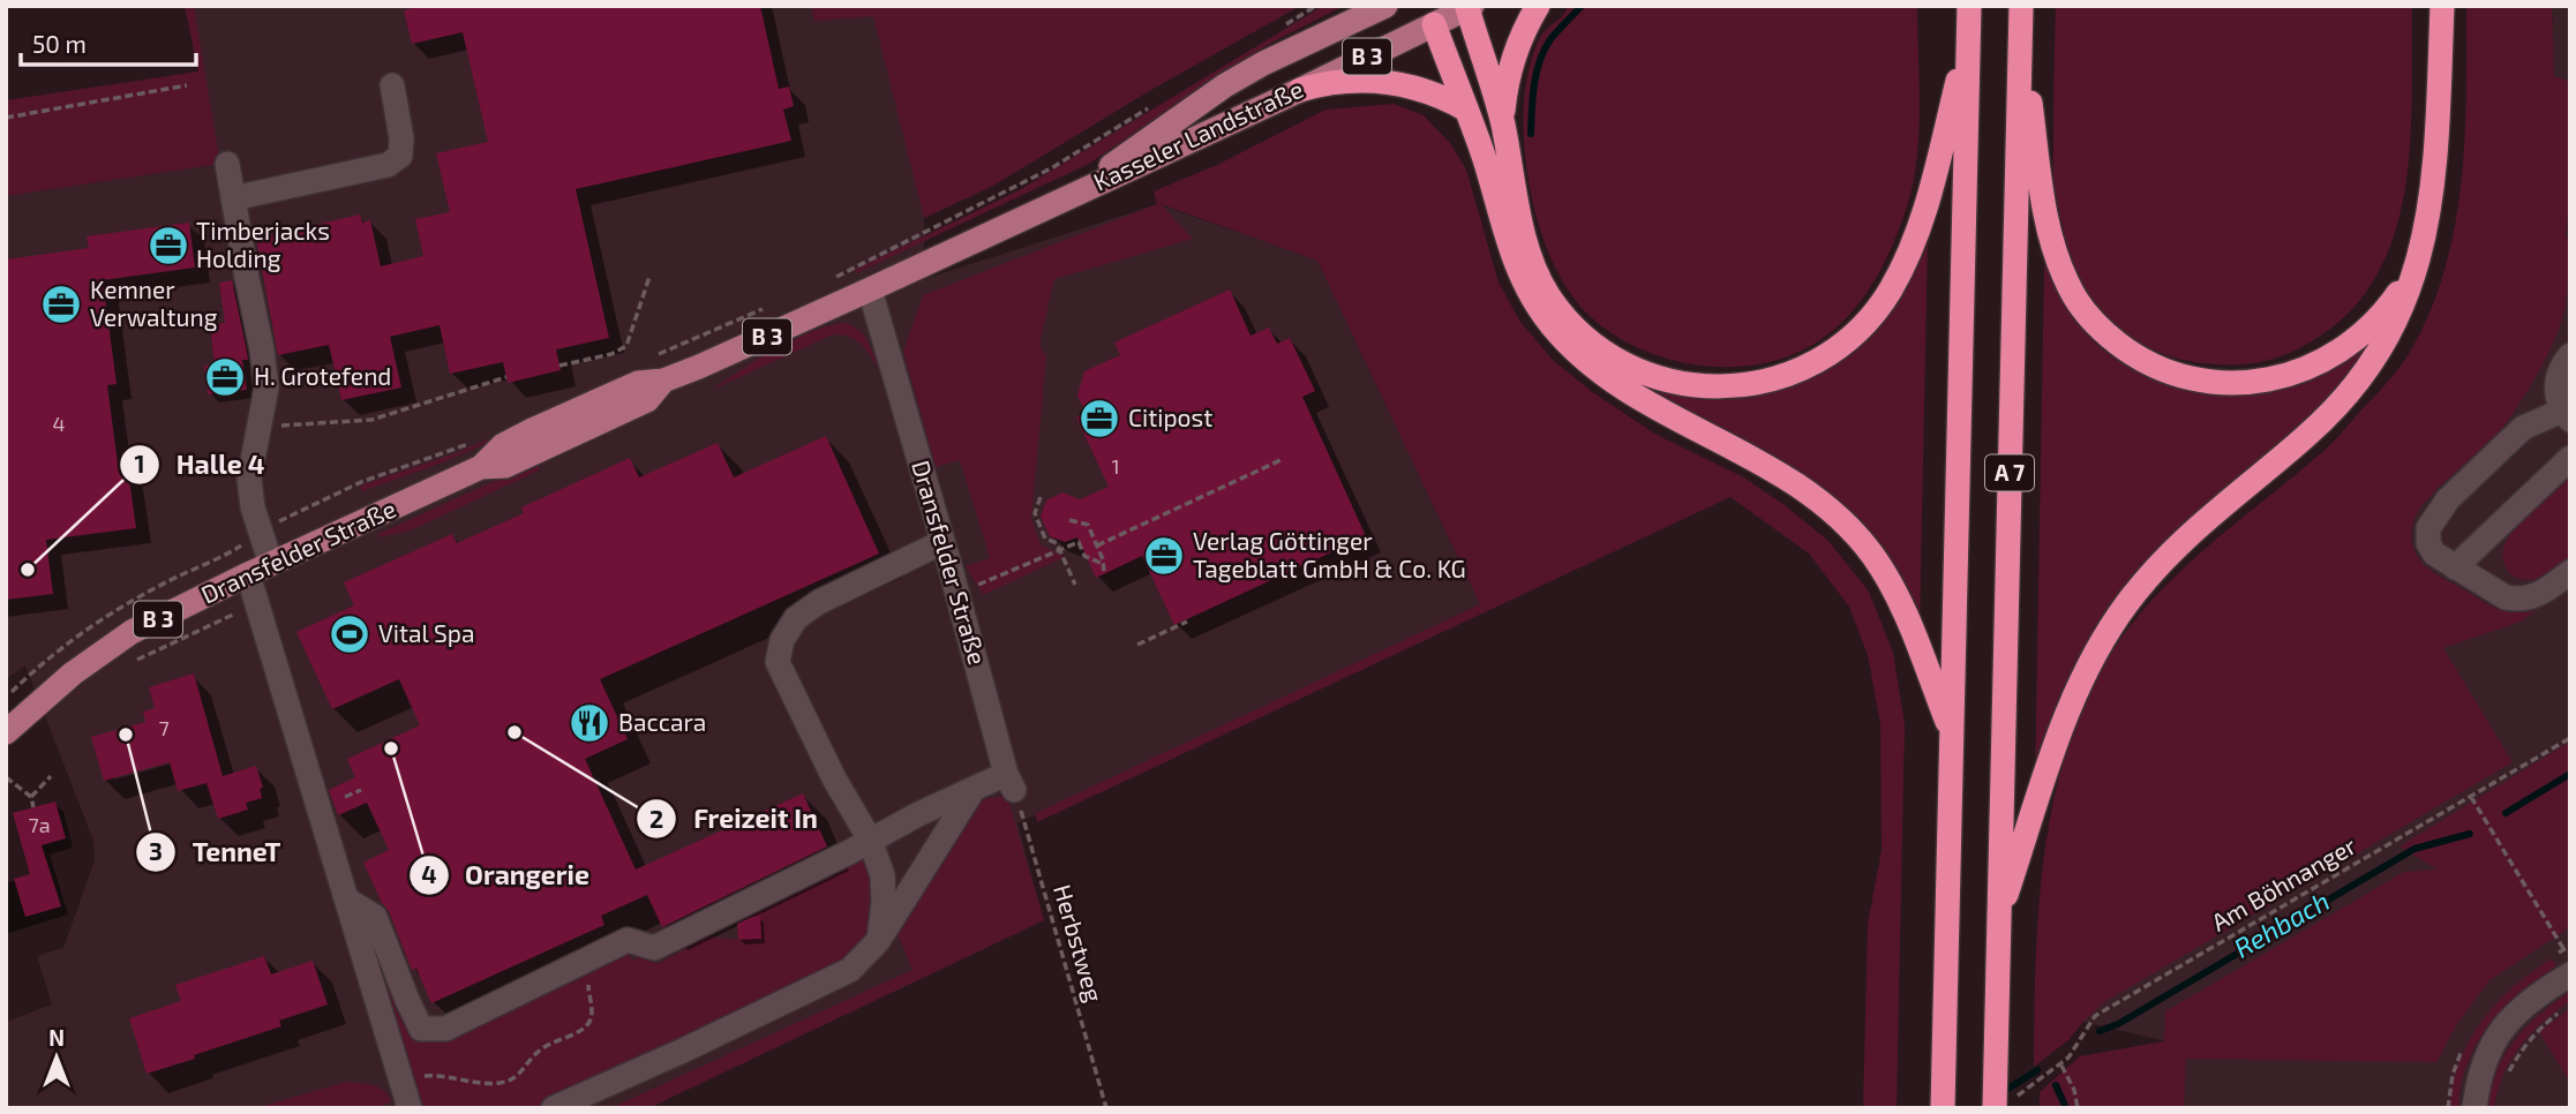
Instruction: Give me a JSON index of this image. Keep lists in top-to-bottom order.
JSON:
{
  "streets": {
    "highway": ["A 7"],
    "main road": ["B 3", "Kasseler Landstraße", "Dransfelder Straße"],
    "path": ["Am Böhnanger", "Herbstweg"]
  },
  "crossings": [
    ["Kasseler Landstraße", "Dransfelder Straße"],
    ["Dransfelder Straße", "Herbstweg"]
  ],
  "water": ["Rehbach"],
  "places": {
    "office": [
      "Timberjacks Holding",
      "Kemner Verwaltung",
      "H. Grotefend",
      "Citipost",
      "Verlag Göttinger Tageblatt GmbH & Co. KG"
    ],
    "other": [
      "Halle 4",
      "Freizeit In",
      "TenneT",
      "Orangerie"
    ],
    "sports": ["Vital Spa"],
    "restaurant": ["Baccara"]
  },
  "house_numbers": [
    "4",
    "1",
    "7",
    "7a"
  ],
  "scale_bar": "50 m",
  "north": "top"
}
